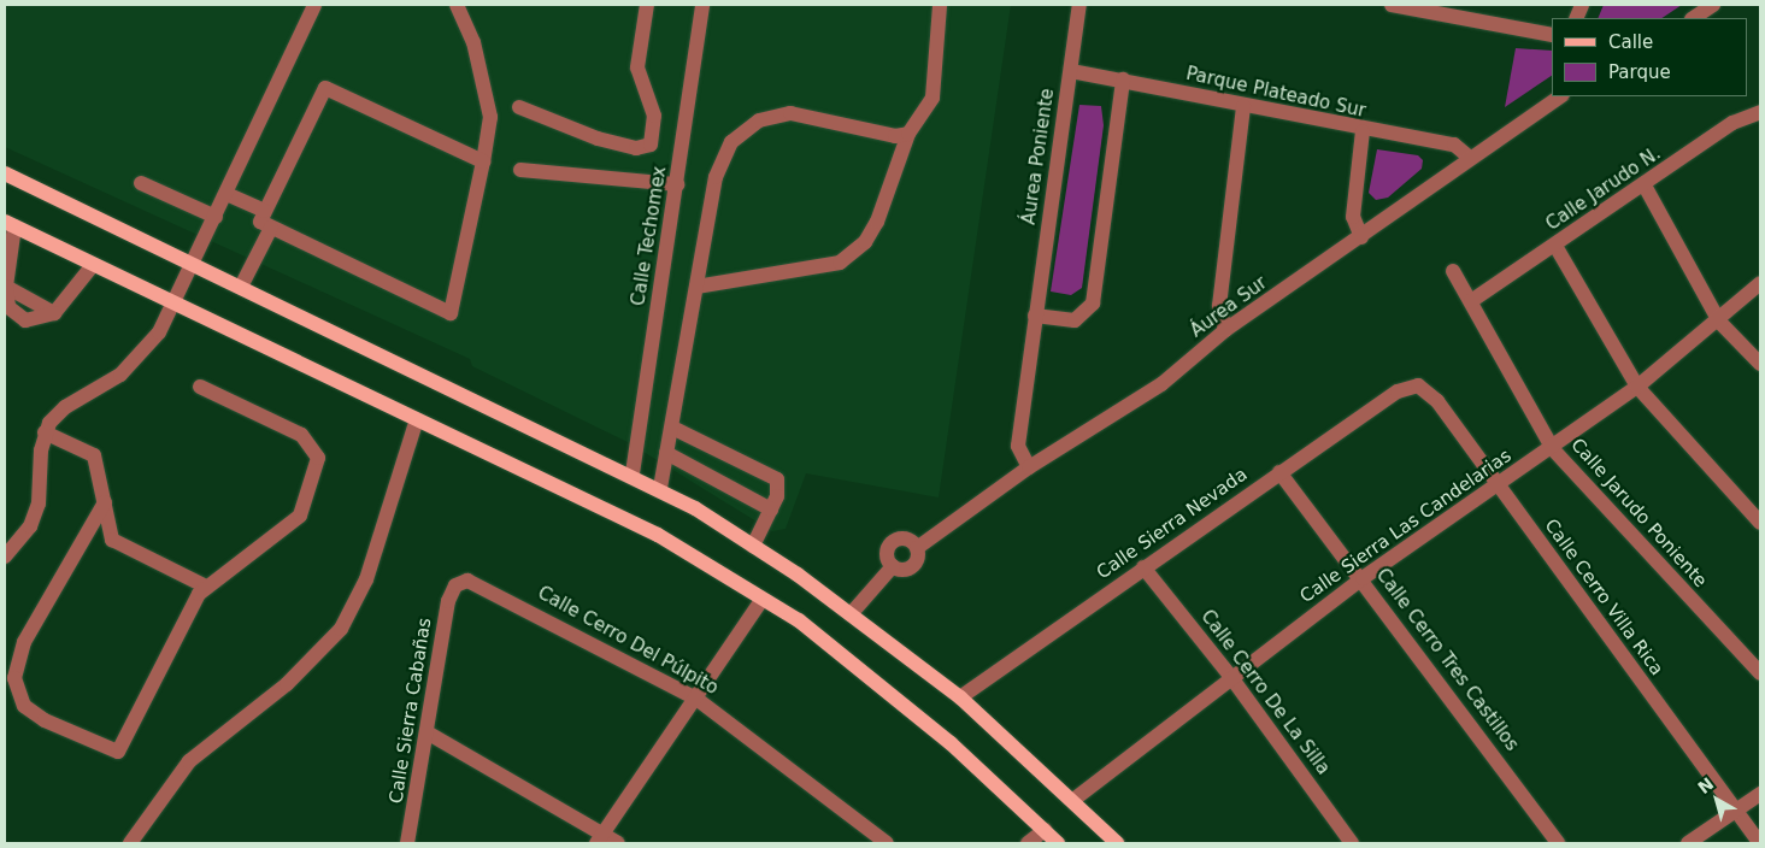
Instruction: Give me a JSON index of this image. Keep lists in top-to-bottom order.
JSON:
{
  "streets": {
    "street": [
      "Parque Plateado Sur",
      "Áurea Poniente",
      "Calle Jarudo N.",
      "Calle Techomex",
      "Áurea Sur",
      "Calle Jarudo Poniente",
      "Calle Sierra Nevada",
      "Calle Sierra Las Candelarias",
      "Calle Cerro Villa Rica",
      "Calle Cerro Del Púlpito",
      "Calle Cerro Tres Castillos",
      "Calle Cerro De La Silla",
      "Calle Sierra Cabañas"
    ]
  },
  "crossings": [
    ["Parque Plateado Sur", "Áurea Poniente"],
    ["Parque Plateado Sur", "Áurea Sur"],
    ["Áurea Poniente", "Áurea Sur"],
    ["Calle Jarudo N.", "Calle Jarudo Poniente"],
    ["Calle Jarudo Poniente", "Calle Sierra Las Candelarias"],
    ["Calle Sierra Nevada", "Calle Cerro Villa Rica"],
    ["Calle Sierra Nevada", "Calle Cerro Tres Castillos"],
    ["Calle Sierra Nevada", "Calle Cerro De La Silla"],
    ["Calle Sierra Las Candelarias", "Calle Cerro Villa Rica"],
    ["Calle Sierra Las Candelarias", "Calle Cerro Tres Castillos"],
    ["Calle Sierra Las Candelarias", "Calle Cerro De La Silla"],
    ["Calle Cerro Del Púlpito", "Calle Sierra Cabañas"]
  ],
  "legend": ["Calle", "Parque"],
  "north": "top left"
}
